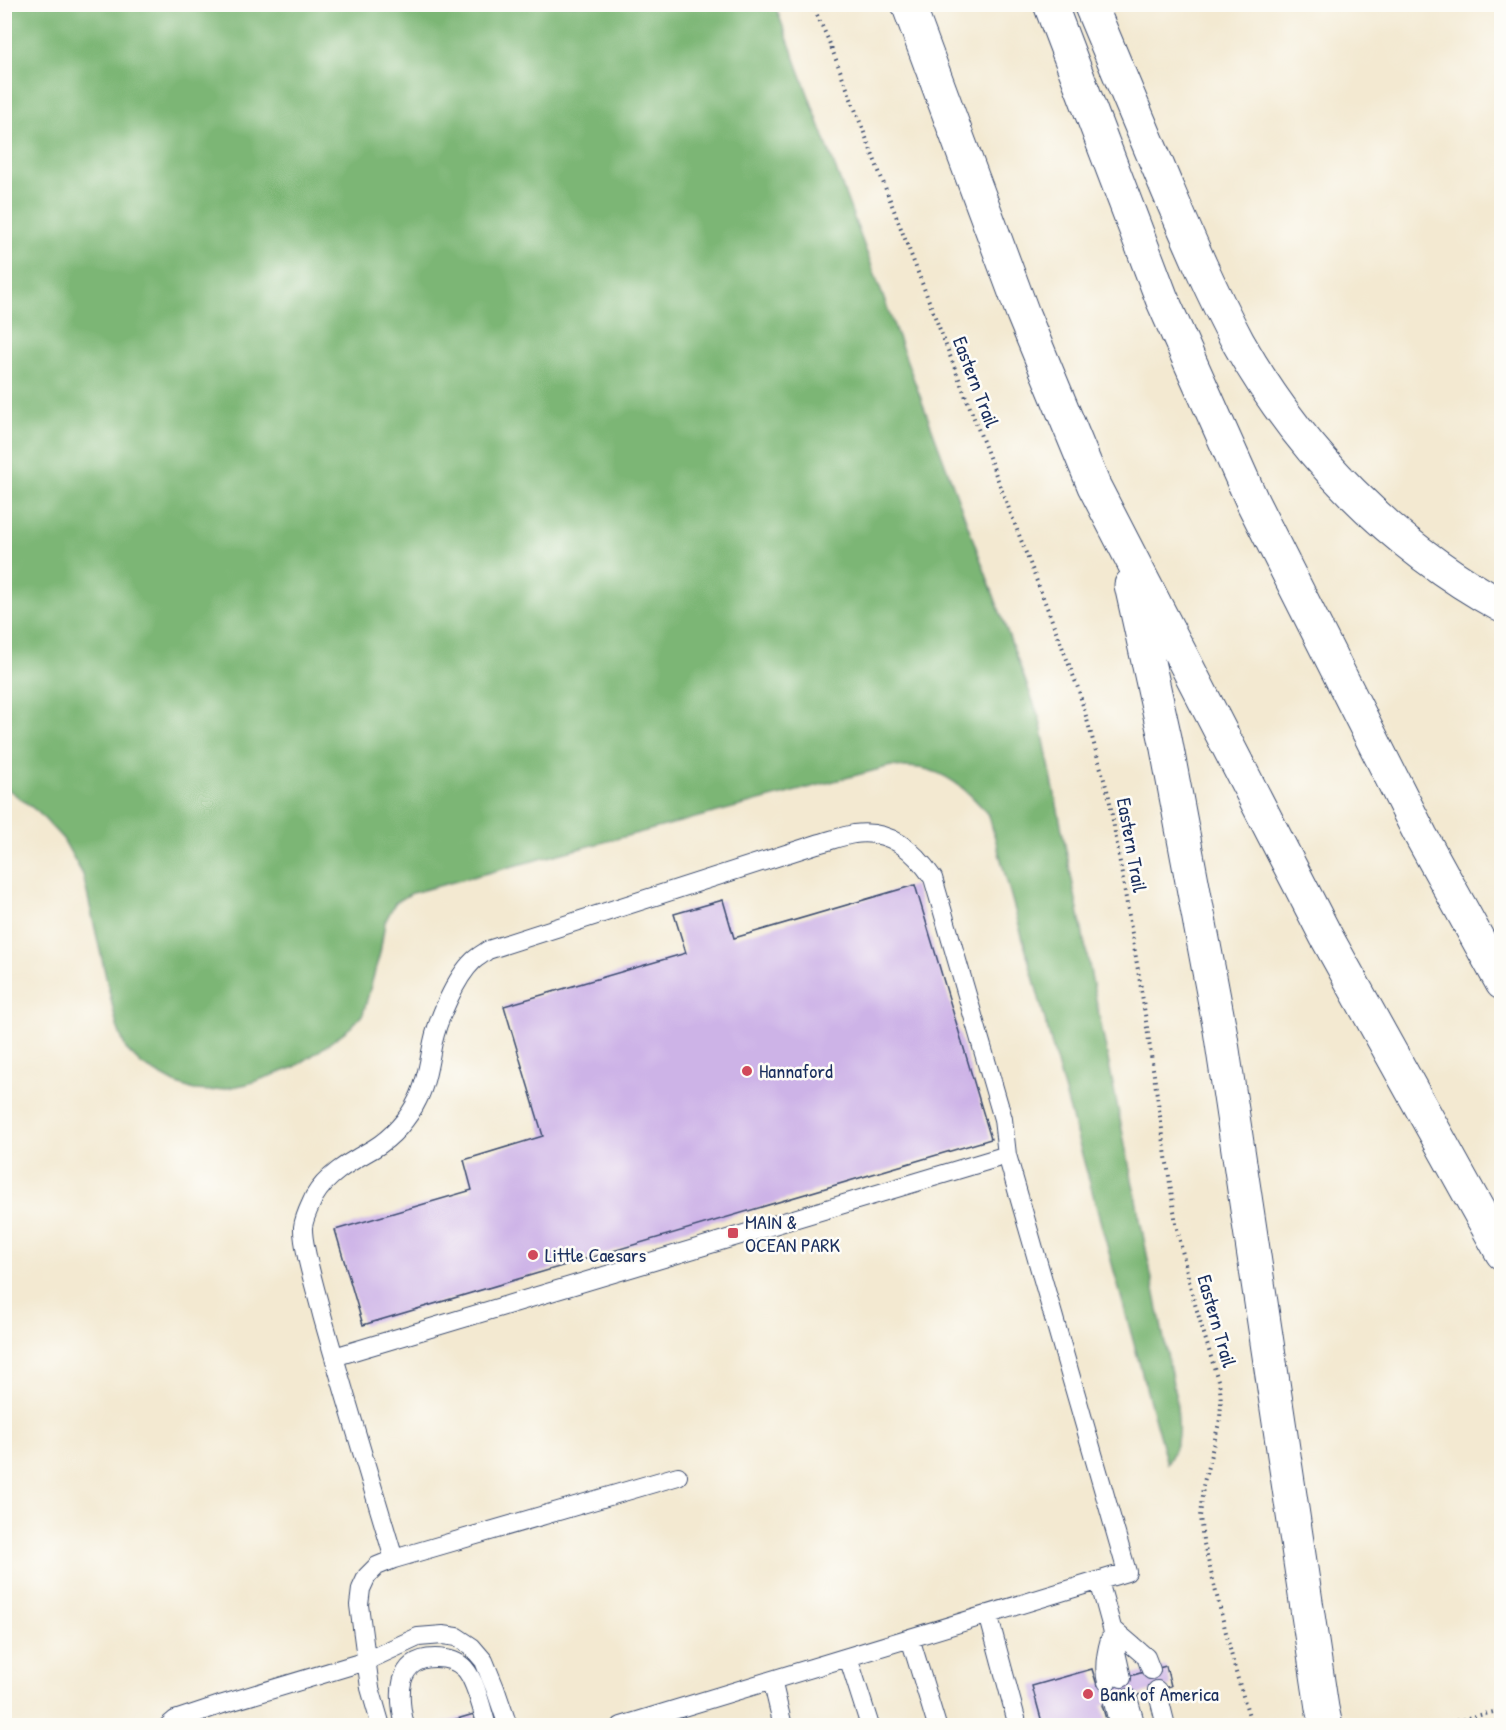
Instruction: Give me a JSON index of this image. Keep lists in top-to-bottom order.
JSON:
{
  "streets": {
    "path": ["Eastern Trail"]
  },
  "places": {
    "other": ["Hannaford", "Little Caesars", "Bank of America"],
    "transit": ["MAIN & OCEAN PARK"]
  }
}
